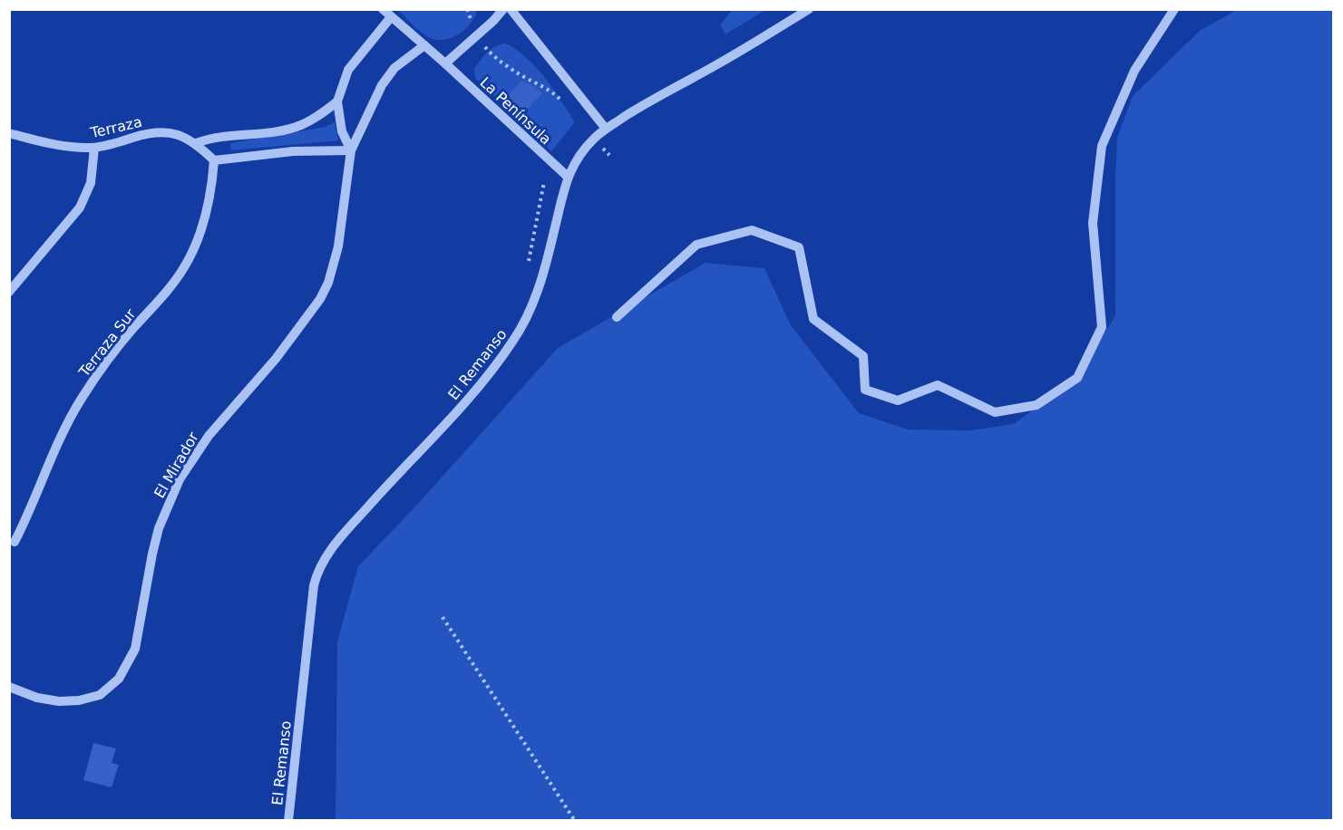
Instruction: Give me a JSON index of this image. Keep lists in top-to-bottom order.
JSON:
{
  "streets": {
    "street": [
      "La Península",
      "Terraza",
      "Terraza Sur",
      "El Remanso",
      "El Mirador"
    ]
  },
  "crossings": [
    ["La Península", "El Remanso"],
    ["La Península", "El Mirador"],
    ["Terraza", "Terraza Sur"]
  ]
}
